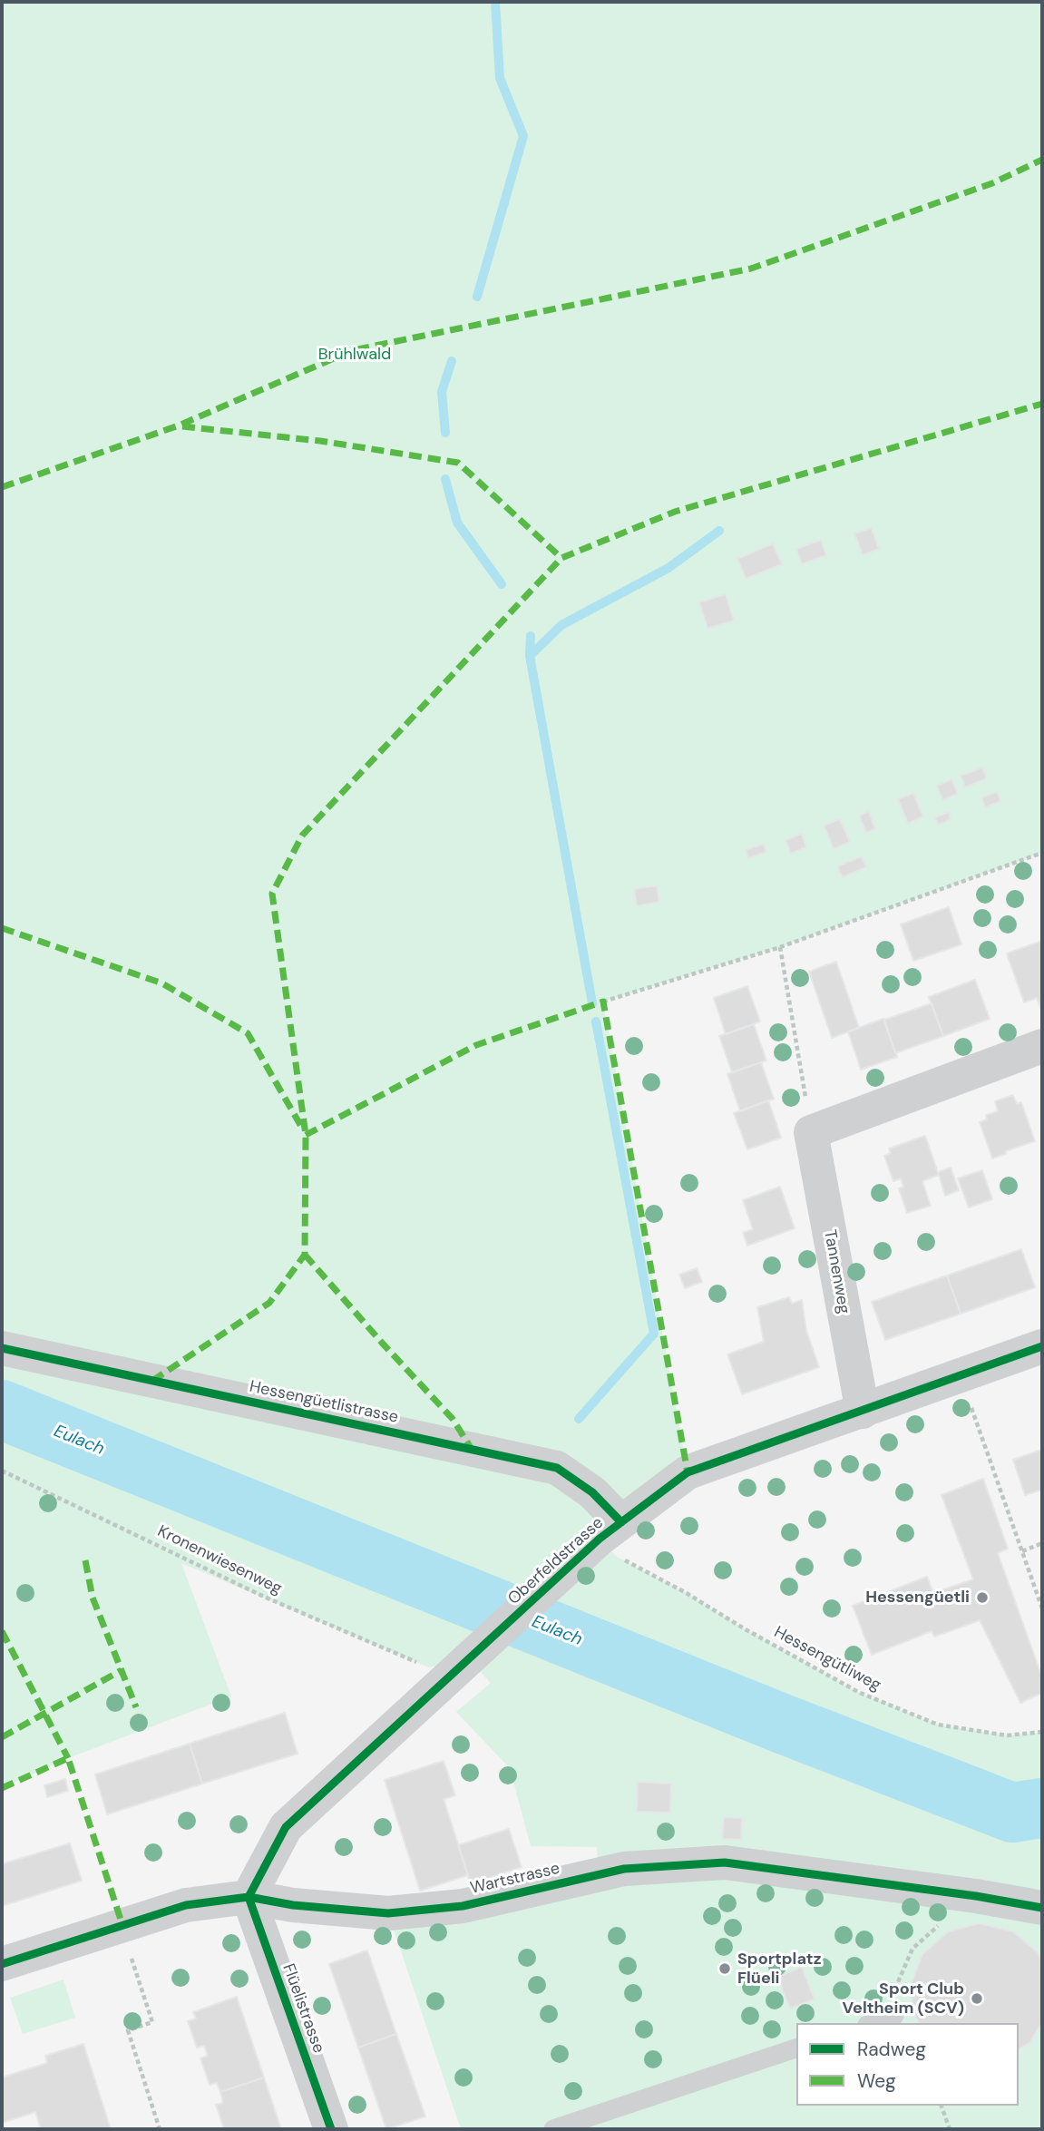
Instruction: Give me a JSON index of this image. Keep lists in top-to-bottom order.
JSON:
{
  "streets": {
    "street": [
      "Tannenweg",
      "Hessengüetlistrasse",
      "Oberfeldstrasse",
      "Wartstrasse",
      "Flüelistrasse"
    ],
    "path": ["Kronenwiesenweg", "Hessengütliweg"]
  },
  "crossings": [
    ["Tannenweg", "Oberfeldstrasse"],
    ["Hessengüetlistrasse", "Oberfeldstrasse"],
    ["Oberfeldstrasse", "Wartstrasse"],
    ["Oberfeldstrasse", "Flüelistrasse"],
    ["Wartstrasse", "Flüelistrasse"]
  ],
  "water": ["Eulach"],
  "parks": ["Brühlwald"],
  "places": ["Hessengüetli", "Sportplatz Flüeli", "Sport Club Veltheim (SCV)"],
  "legend": ["Radweg", "Weg"]
}
